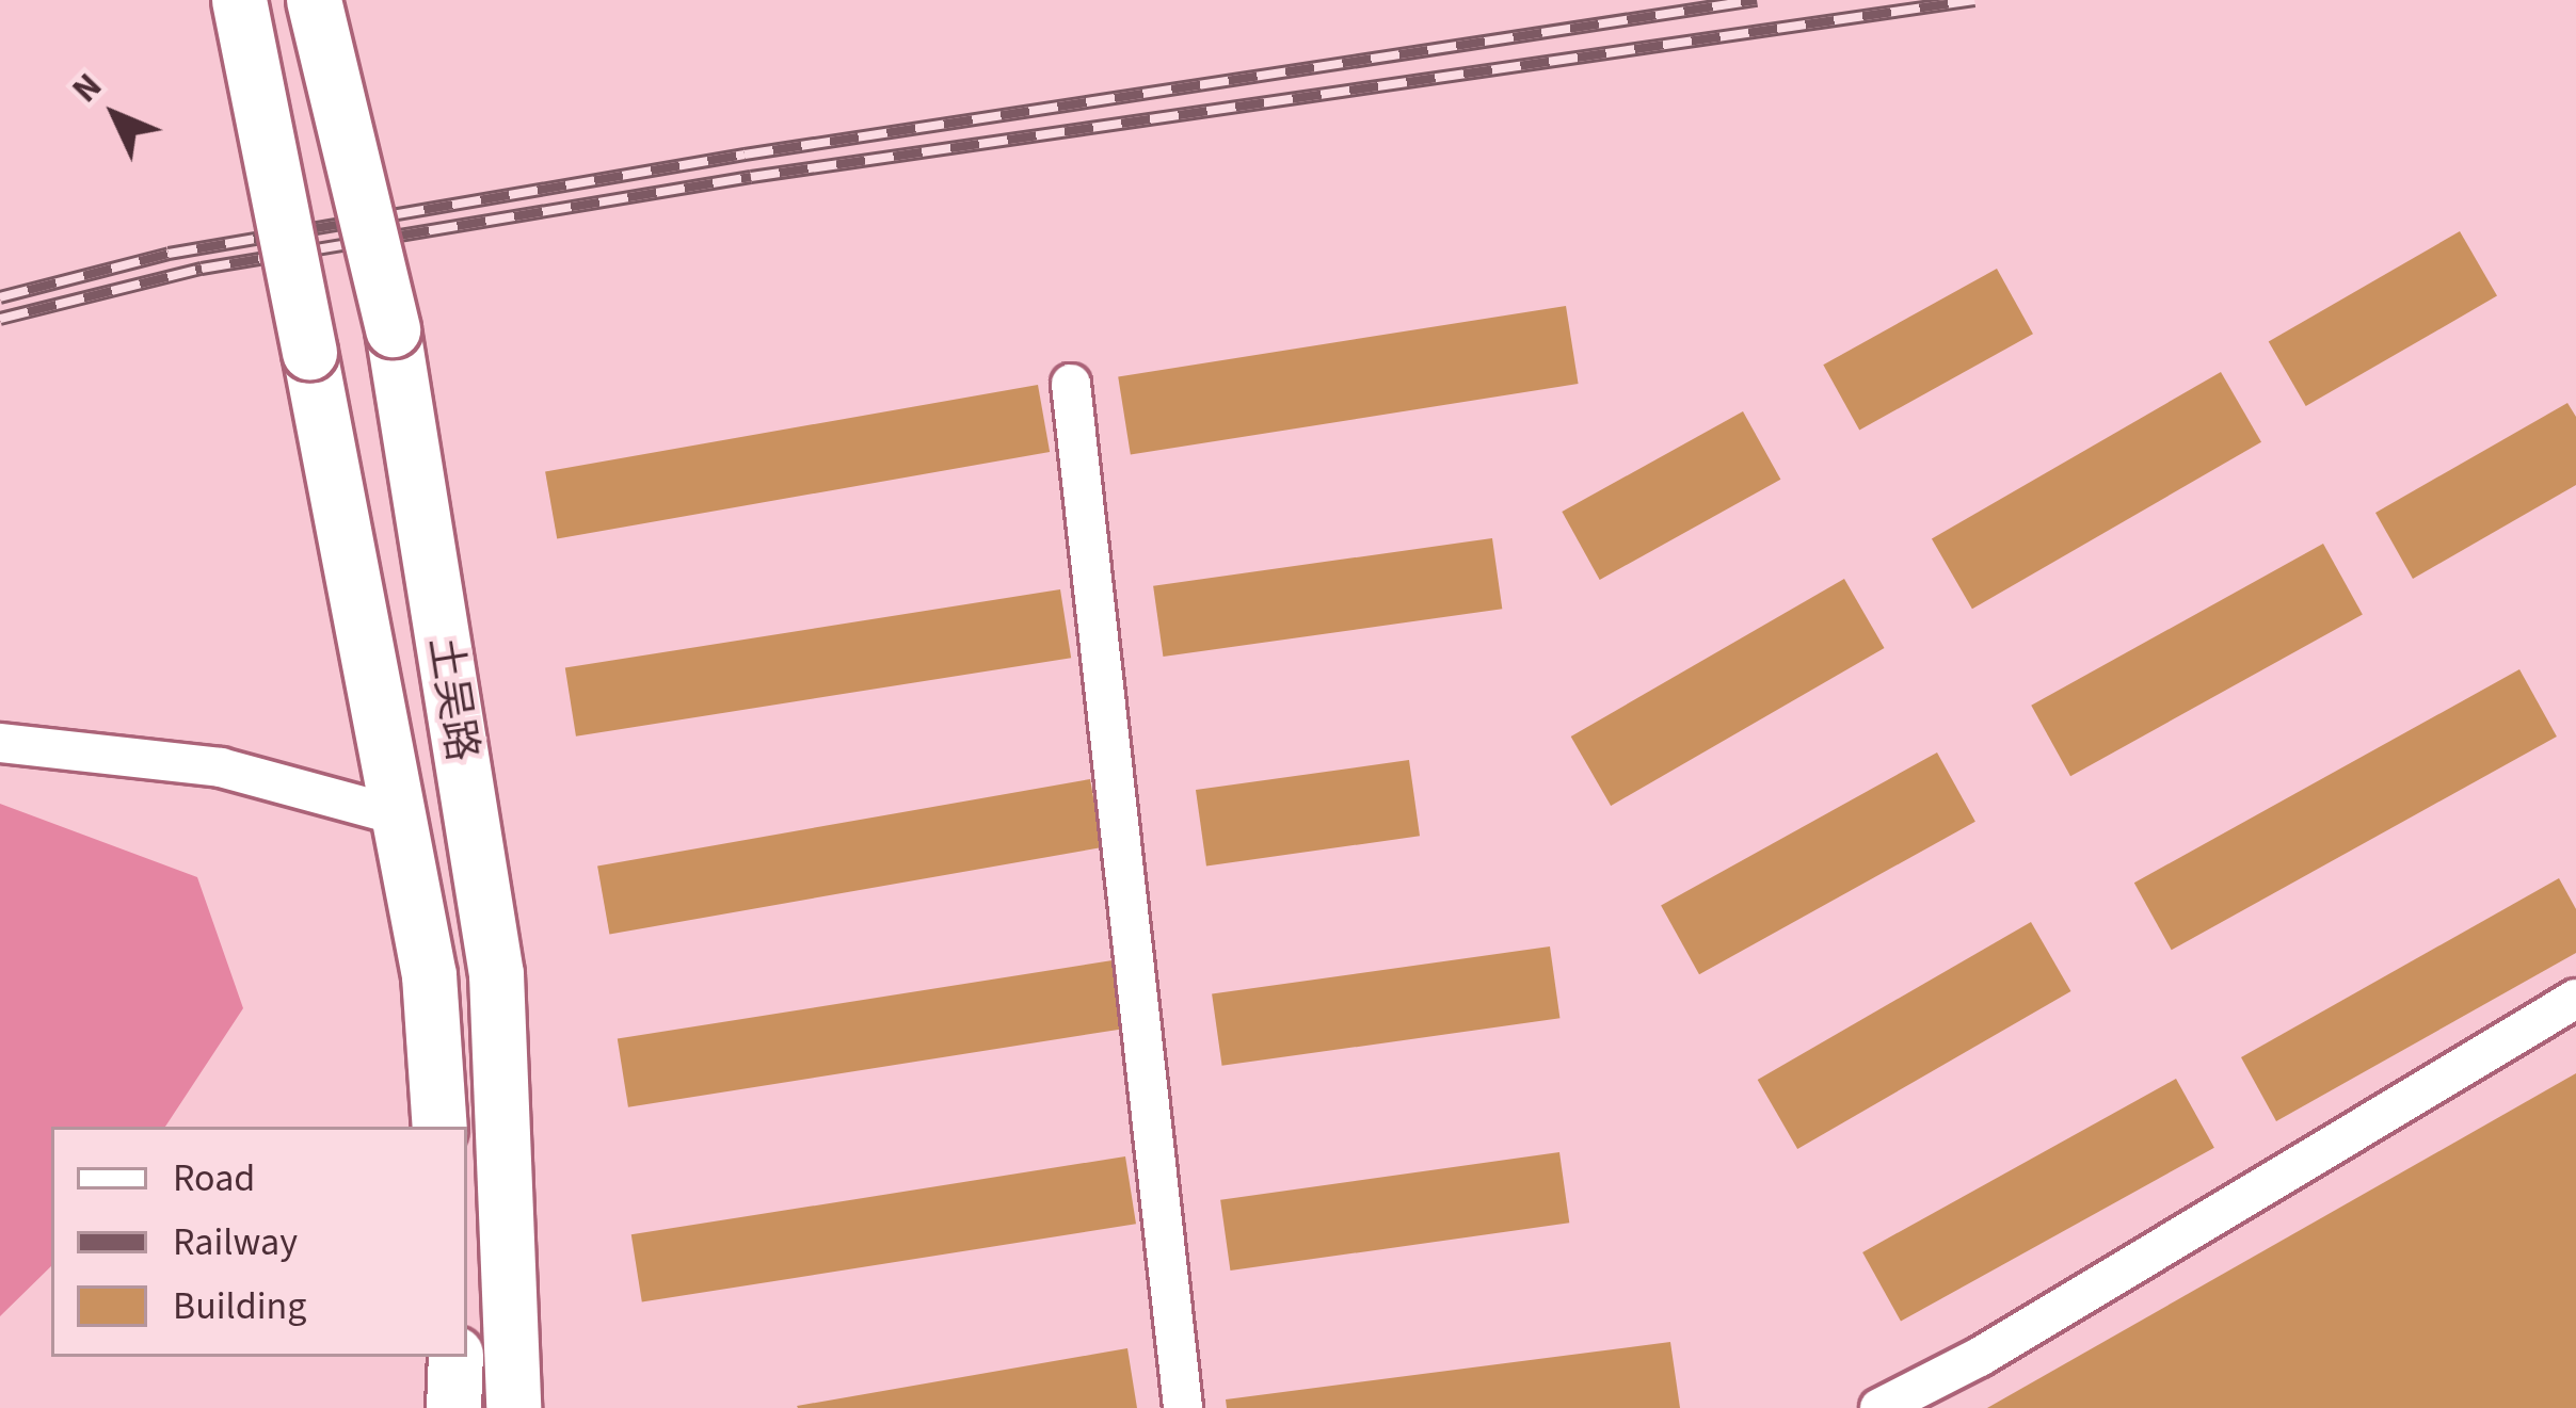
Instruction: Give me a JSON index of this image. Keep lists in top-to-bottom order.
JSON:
{
  "streets": {
    "main road": ["土吴路"]
  },
  "legend": ["Road", "Railway", "Building"],
  "north": "top left"
}
